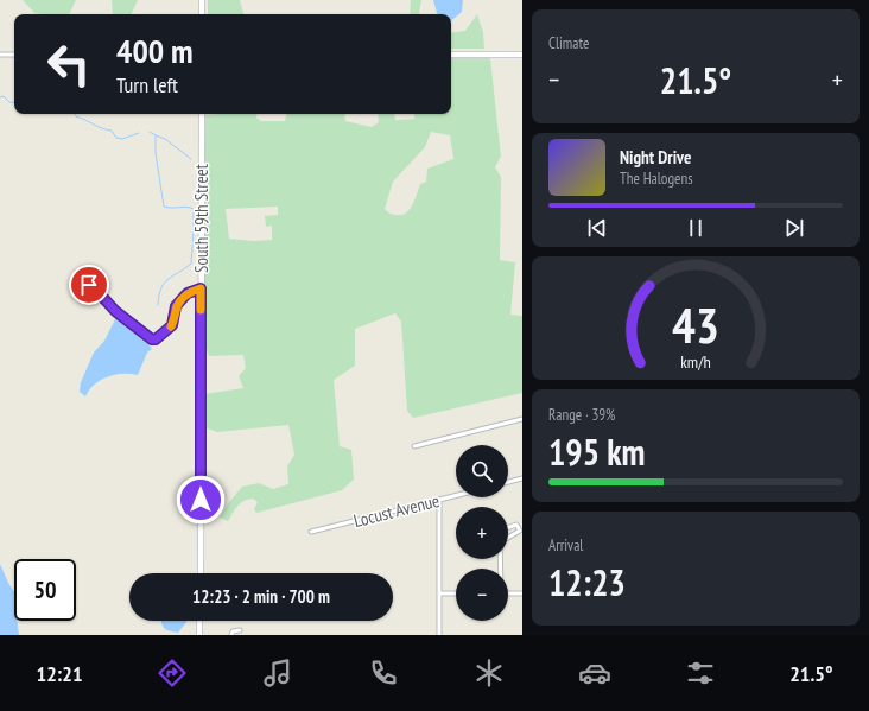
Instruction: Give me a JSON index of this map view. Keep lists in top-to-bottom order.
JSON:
{
  "streets": {
    "main road": ["South 59th Street"],
    "street": ["Locust Avenue"]
  },
  "page": {
    "tile": [
      "Climate",
      ["Range · 39%", "195 km"],
      ["Arrival", "12:23"]
    ],
    "turn": ["400 m", "Turn left"],
    "heat": ["−", "21.5°", "+"],
    "song": ["Night Drive", "The Halogens"],
    "map_buttons": ["+", "−"],
    "limit": "50",
    "trip": "12:23 · 2 min · 700 m",
    "tabs": ["12:21", "21.5°"],
    "gauge": ["43", "km/h"]
  }
}
